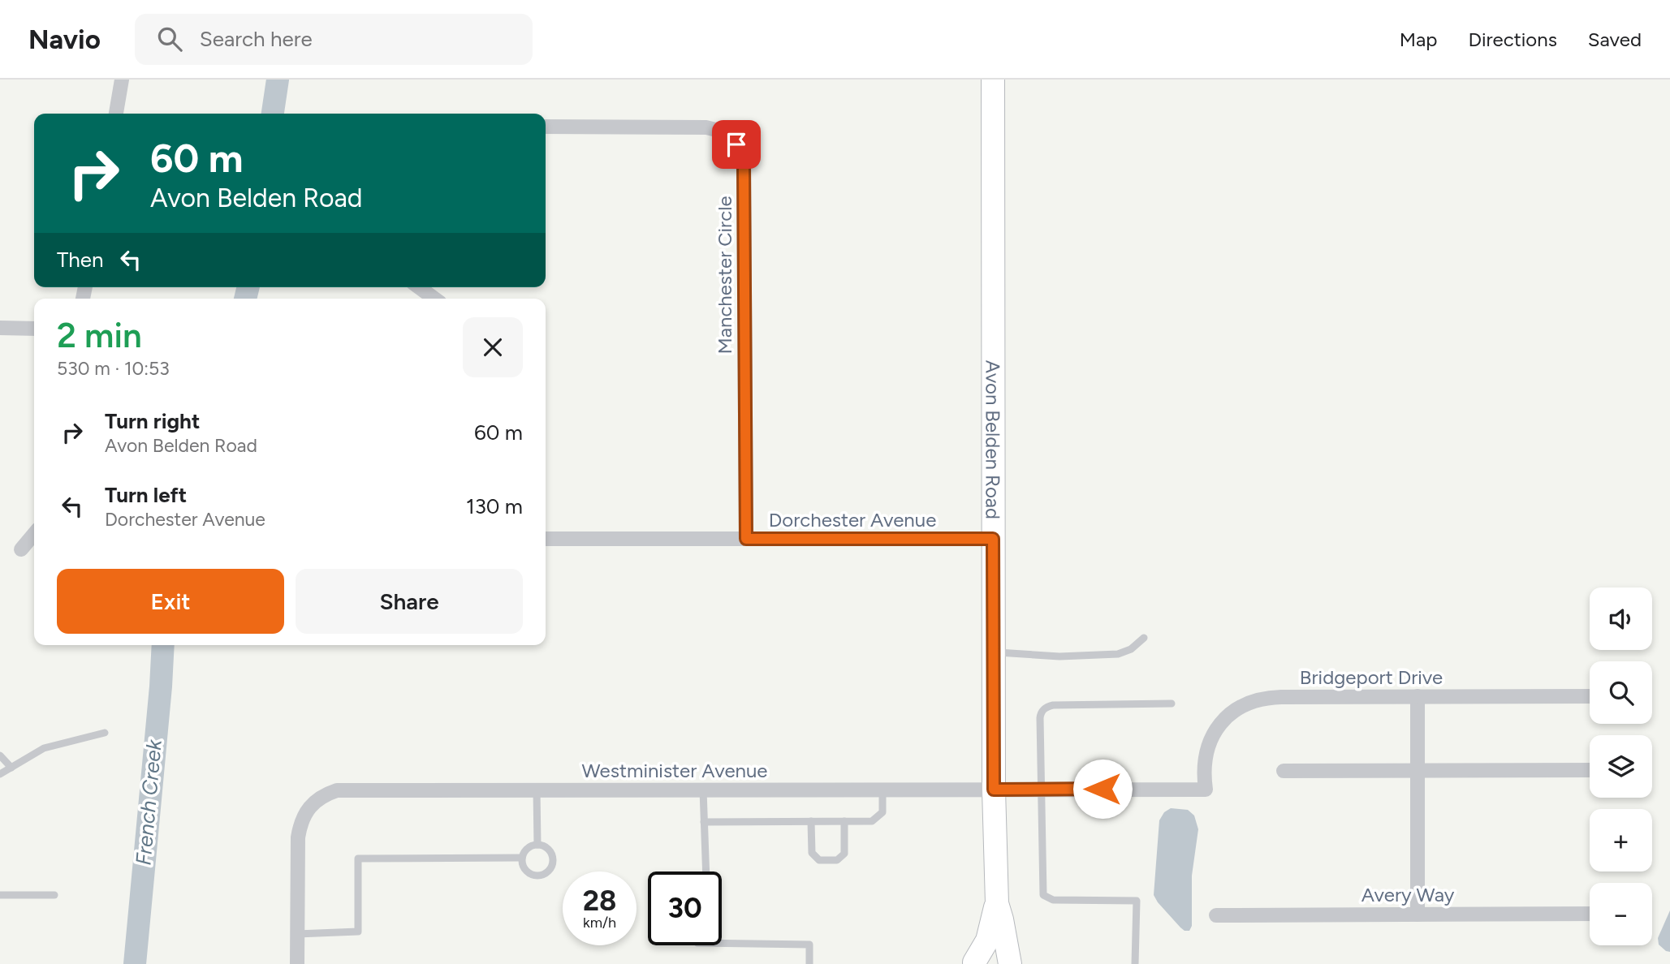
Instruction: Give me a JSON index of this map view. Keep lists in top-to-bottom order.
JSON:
{
  "streets": {
    "main road": ["Avon Belden Road"],
    "street": [
      "Manchester Circle",
      "Dorchester Avenue",
      "Bridgeport Drive",
      "Westminister Avenue",
      "Avery Way"
    ]
  },
  "crossings": [
    ["Manchester Circle", "Dorchester Avenue"],
    ["Avon Belden Road", "Dorchester Avenue"],
    ["Avon Belden Road", "Westminister Avenue"],
    ["Bridgeport Drive", "Westminister Avenue"]
  ],
  "water": ["French Creek"],
  "page": {
    "header": "Navio",
    "search": "Search here",
    "nav": ["Map", "Directions", "Saved"],
    "turn": ["60 m", "Avon Belden Road"],
    "then": "Then",
    "heading": ["2 min", "530 m · 10:53"],
    "list": [
      {
        "name": "Turn right",
        "note": "Avon Belden Road",
        "value": "60 m"
      },
      {
        "name": "Turn left",
        "note": "Dorchester Avenue",
        "value": "130 m"
      }
    ],
    "buttons": ["Exit", "Share"],
    "map_buttons": ["+", "−"],
    "speed": "28 km/h",
    "limit": "30"
  }
}
